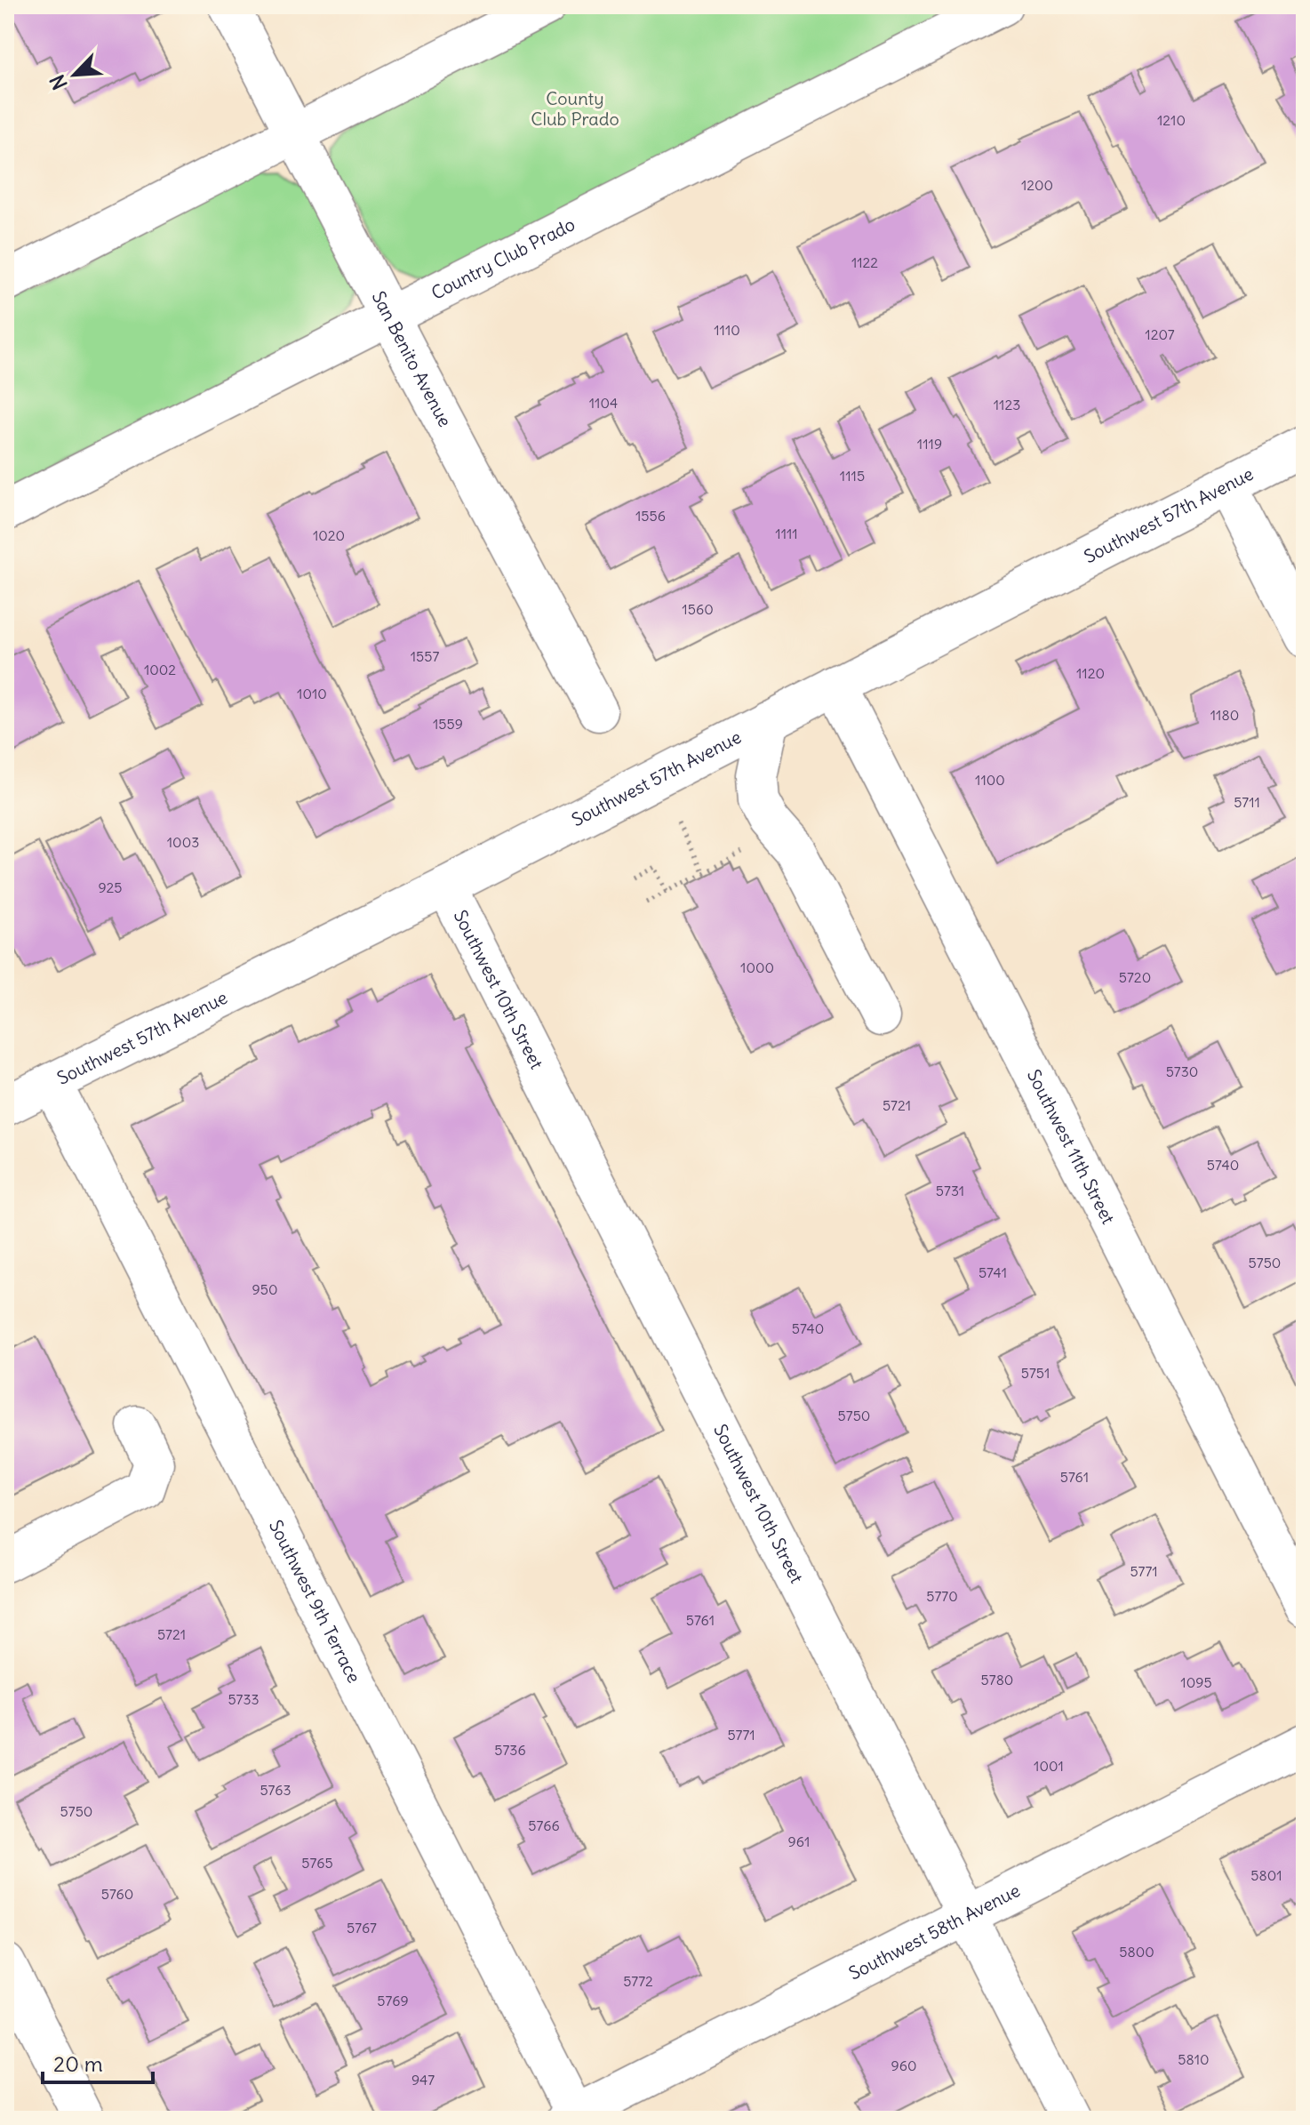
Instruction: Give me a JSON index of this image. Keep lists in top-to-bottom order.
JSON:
{
  "streets": {
    "street": [
      "Country Club Prado",
      "San Benito Avenue",
      "Southwest 57th Avenue",
      "Southwest 10th Street",
      "Southwest 11th Street",
      "Southwest 9th Terrace",
      "Southwest 58th Avenue"
    ]
  },
  "crossings": [
    ["Country Club Prado", "San Benito Avenue"],
    ["Southwest 57th Avenue", "Southwest 10th Street"],
    ["Southwest 57th Avenue", "Southwest 11th Street"],
    ["Southwest 57th Avenue", "Southwest 9th Terrace"],
    ["Southwest 10th Street", "Southwest 58th Avenue"],
    ["Southwest 9th Terrace", "Southwest 58th Avenue"]
  ],
  "parks": ["County Club Prado"],
  "house_numbers": [
    "1210",
    "1200",
    "1122",
    "1110",
    "1207",
    "1104",
    "1123",
    "1119",
    "1115",
    "1556",
    "1111",
    "1020",
    "1560",
    "1557",
    "1002",
    "1120",
    "1010",
    "1180",
    "1559",
    "1100",
    "5711",
    "1003",
    "925",
    "1000",
    "5720",
    "5730",
    "5721",
    "5740",
    "5731",
    "5750",
    "5741",
    "950",
    "5740",
    "5751",
    "5750",
    "5761",
    "5771",
    "5770",
    "5761",
    "5721",
    "5780",
    "1095",
    "5733",
    "5771",
    "5736",
    "1001",
    "5763",
    "5750",
    "5766",
    "961",
    "5765",
    "5801",
    "5760",
    "5767",
    "5800",
    "5772",
    "5769",
    "5810",
    "960",
    "947"
  ],
  "scale_bar": "20 m",
  "north": "bottom left"
}
